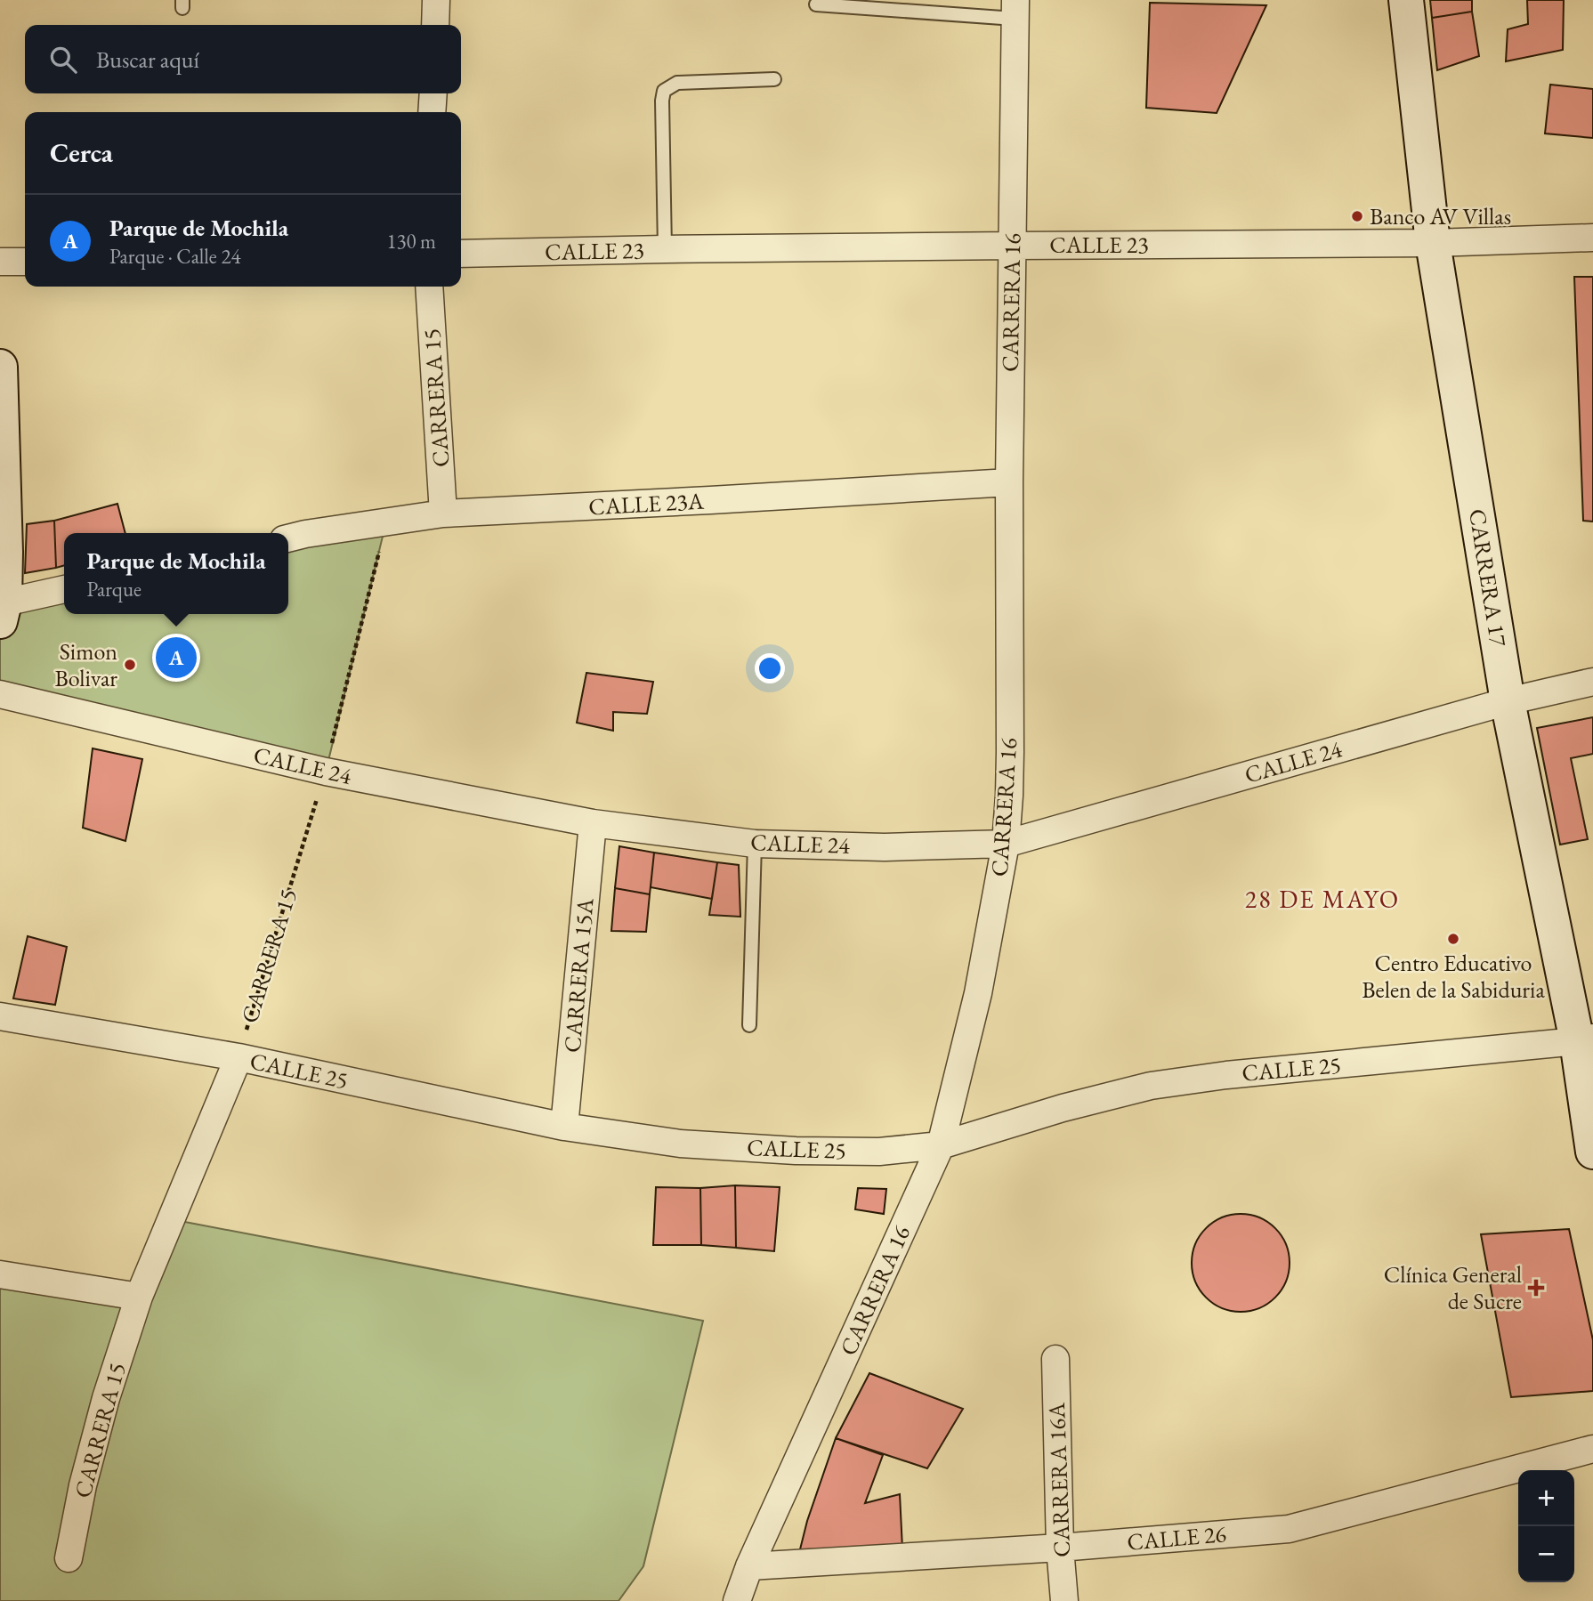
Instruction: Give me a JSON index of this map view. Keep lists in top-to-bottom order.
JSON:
{
  "streets": {
    "main road": ["CARRERA 17"],
    "street": [
      "CALLE 23",
      "CARRERA 16",
      "CARRERA 15",
      "CALLE 23A",
      "CALLE 24",
      "CARRERA 15A",
      "CALLE 25",
      "CARRERA 16A",
      "CALLE 26"
    ]
  },
  "crossings": [
    ["CALLE 23", "CARRERA 16"],
    ["CALLE 23", "CARRERA 17"],
    ["CARRERA 16", "CALLE 23A"],
    ["CARRERA 16", "CALLE 24"],
    ["CARRERA 16", "CALLE 25"],
    ["CARRERA 16", "CALLE 26"],
    ["CARRERA 15", "CALLE 23A"],
    ["CARRERA 15", "CALLE 24"],
    ["CARRERA 15", "CALLE 25"],
    ["CARRERA 17", "CALLE 24"],
    ["CARRERA 17", "CALLE 25"],
    ["CALLE 24", "CARRERA 15A"],
    ["CARRERA 15A", "CALLE 25"],
    ["CARRERA 16A", "CALLE 26"]
  ],
  "districts": ["28 DE MAYO"],
  "places": {
    "other": ["Banco AV Villas", "Simon Bolivar", "Centro Educativo Belen de la Sabiduria"],
    "health": ["Clínica General de Sucre"]
  },
  "page": {
    "search": "Buscar aquí",
    "heading": "Cerca",
    "list": [
      {
        "mark": "A",
        "name": "Parque de Mochila",
        "note": "Parque · Calle 24",
        "value": "130 m"
      }
    ],
    "popup": ["Parque de Mochila", "Parque"],
    "pins": "A",
    "map_buttons": ["+", "−"]
  }
}
